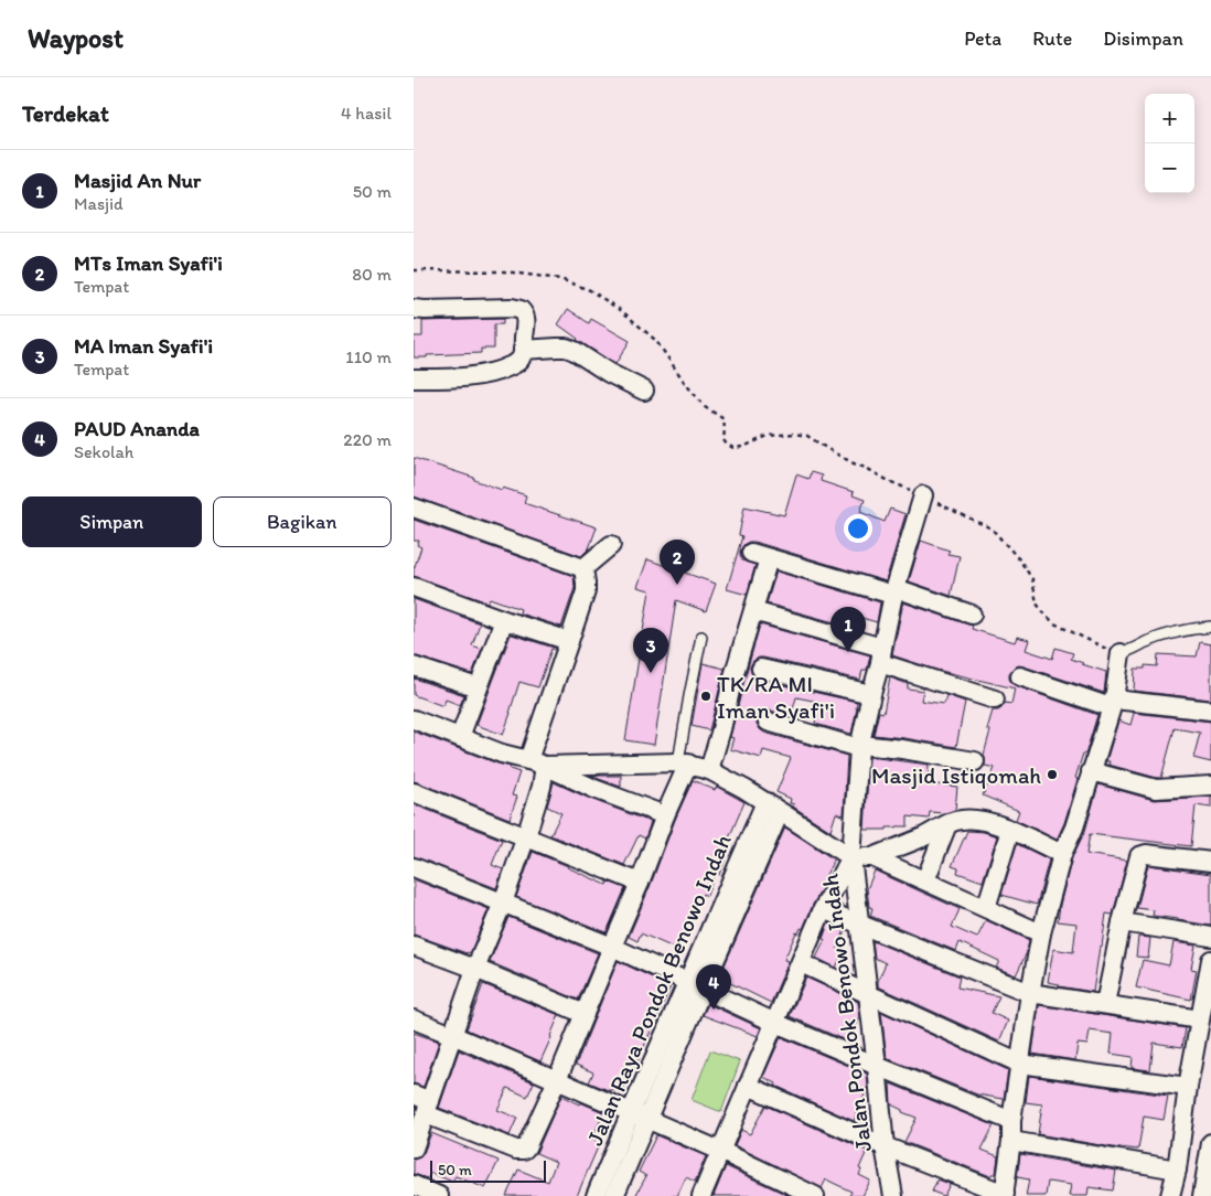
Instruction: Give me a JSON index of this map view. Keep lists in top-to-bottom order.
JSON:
{
  "streets": {
    "street": ["Jalan Raya Pondok Benowo Indah", "Jalan Pondok Benowo Indah"]
  },
  "crossings": [
    ["Jalan Raya Pondok Benowo Indah", "Jalan Pondok Benowo Indah"]
  ],
  "places": ["TK/RA MI Iman Syafi'i", "Masjid Istiqomah"],
  "scale_bar": "50 m",
  "page": {
    "header": "Waypost",
    "nav": ["Peta", "Rute", "Disimpan"],
    "heading": ["Terdekat", "4 hasil"],
    "map_buttons": ["+", "−"],
    "list": [
      {
        "mark": "1",
        "name": "Masjid An Nur",
        "note": "Masjid",
        "value": "50 m"
      },
      {
        "mark": "2",
        "name": "MTs Iman Syafi'i",
        "note": "Tempat",
        "value": "80 m"
      },
      {
        "mark": "3",
        "name": "MA Iman Syafi'i",
        "note": "Tempat",
        "value": "110 m"
      },
      {
        "mark": "4",
        "name": "PAUD Ananda",
        "note": "Sekolah",
        "value": "220 m"
      }
    ],
    "buttons": ["Simpan", "Bagikan"],
    "pins": [
      "2",
      "1",
      "3",
      "4"
    ],
    "scale": "50 m"
  }
}
